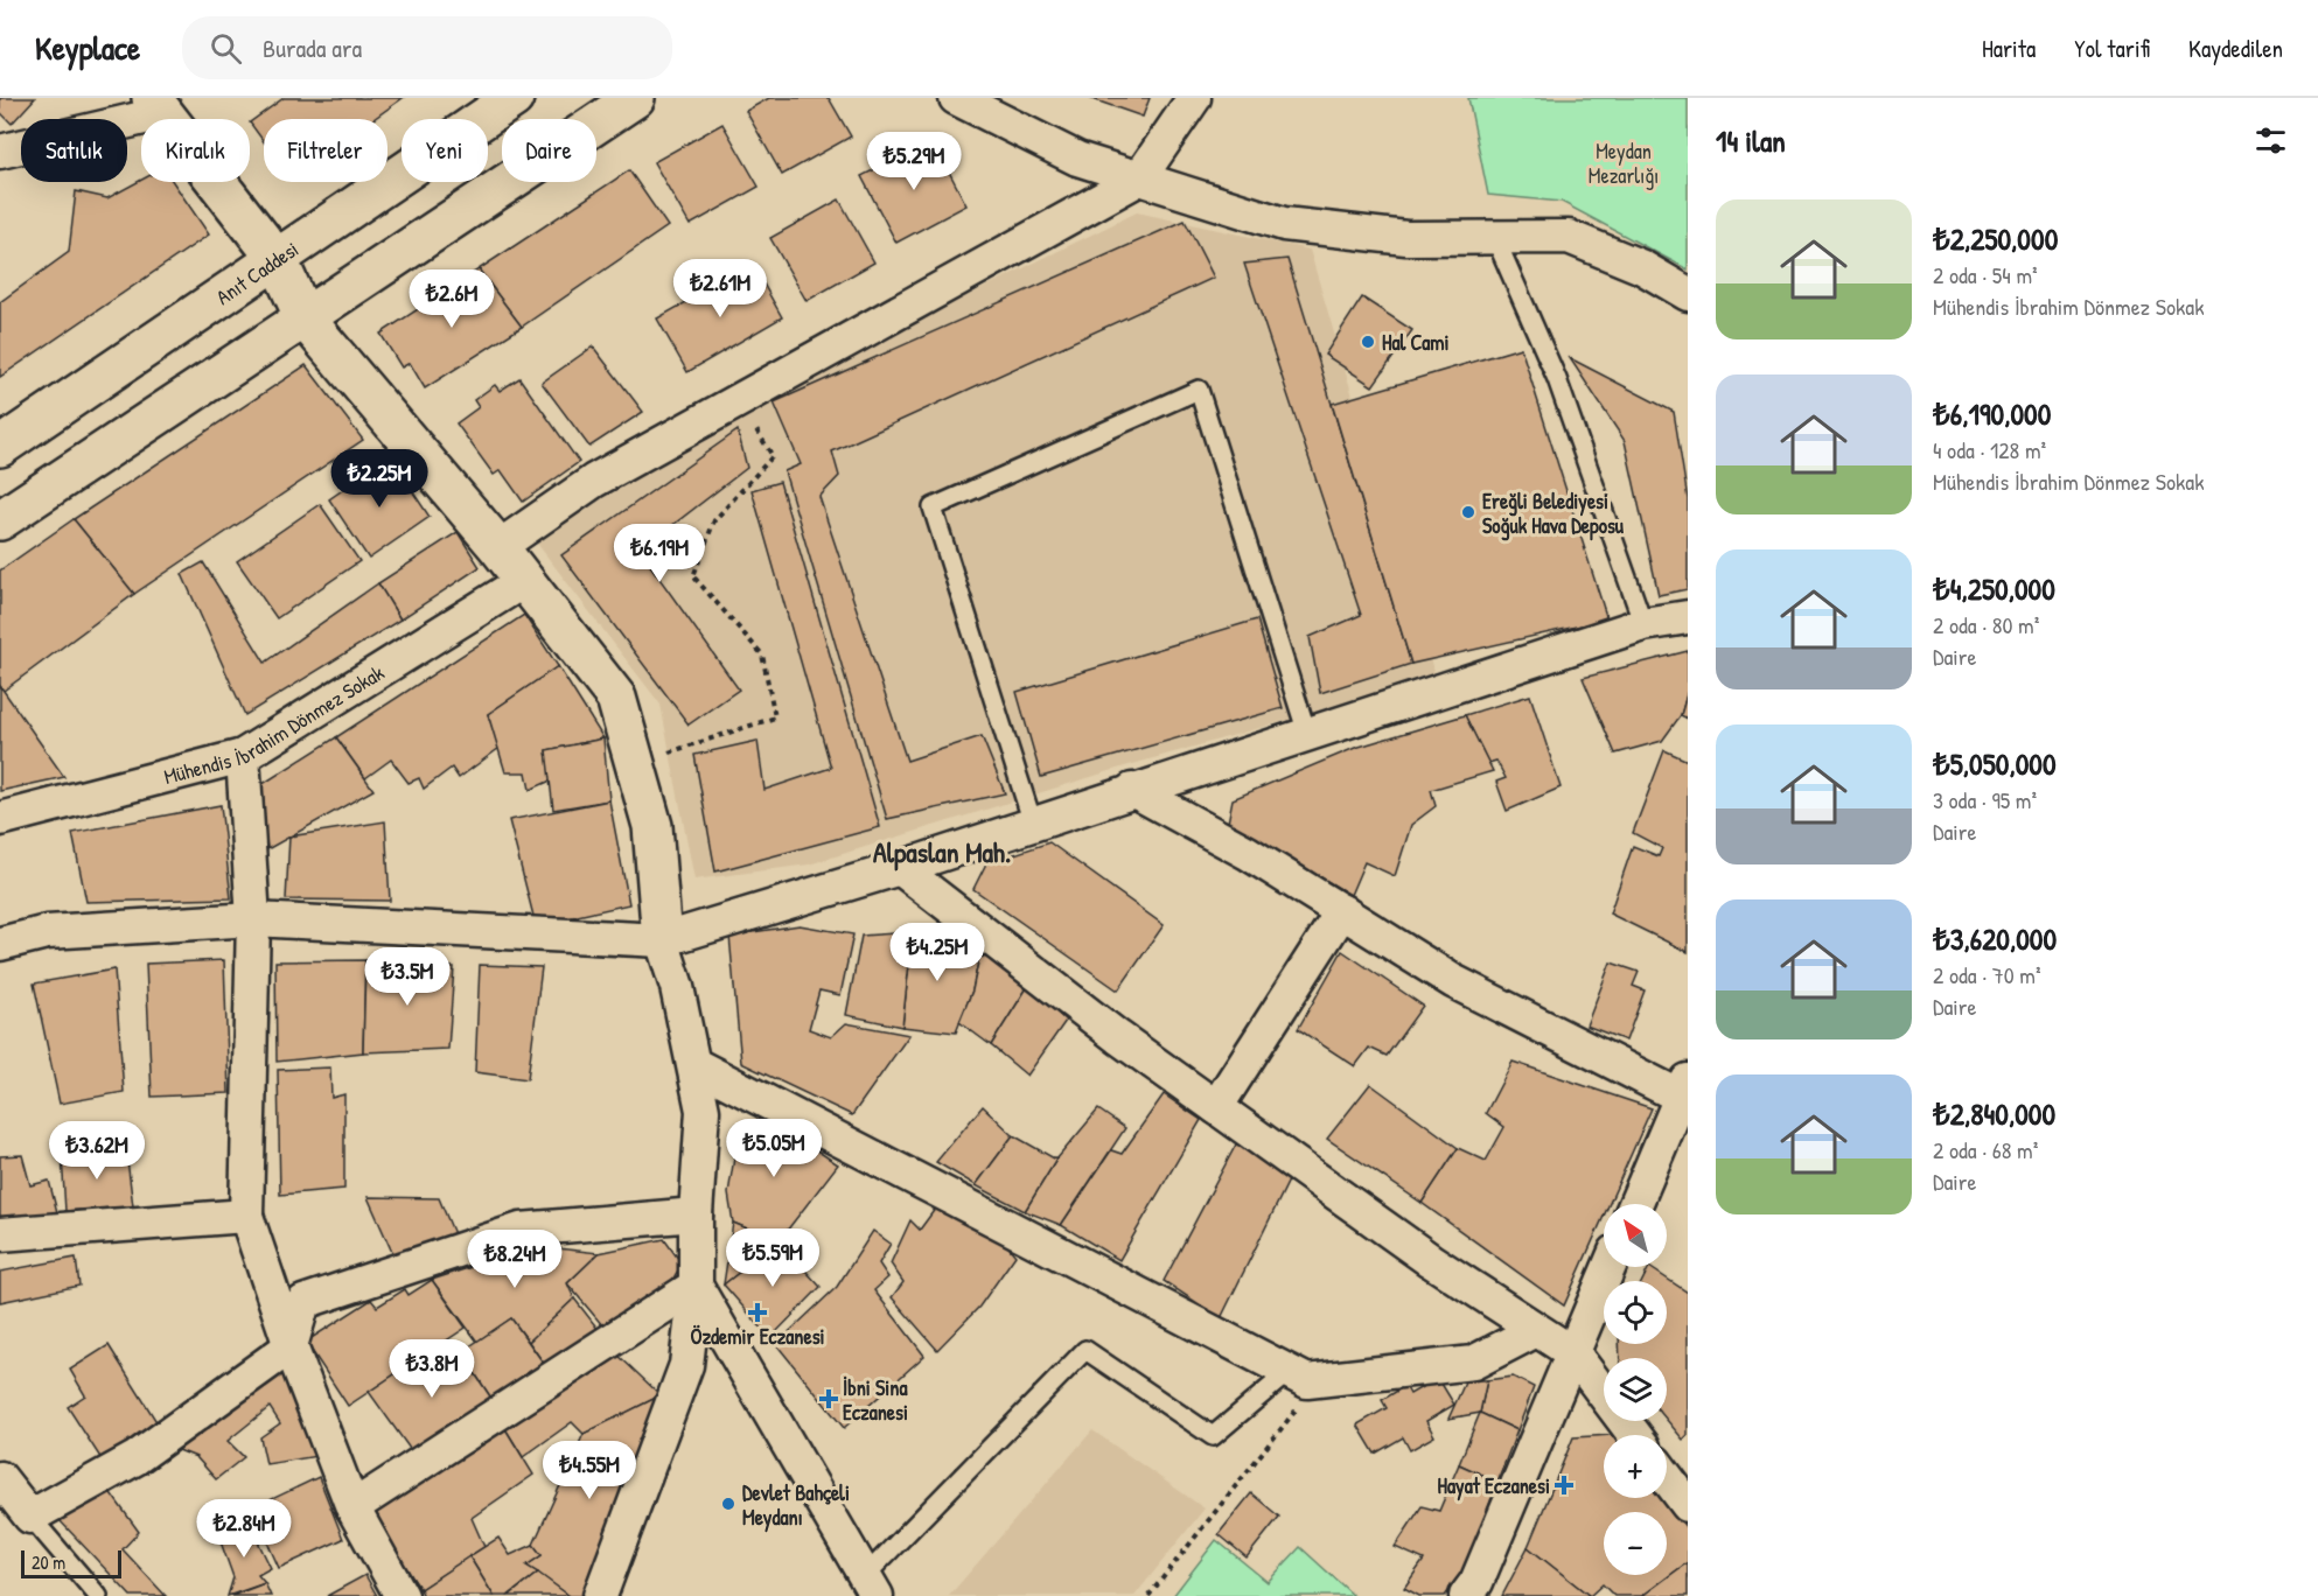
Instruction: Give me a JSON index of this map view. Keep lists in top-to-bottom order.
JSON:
{
  "streets": {
    "main road": ["Anıt Caddesi"],
    "street": ["Mühendis İbrahim Dönmez Sokak"]
  },
  "districts": ["Alpaslan Mah."],
  "parks": ["Meydan Mezarlığı"],
  "places": {
    "other": ["Hal Cami", "Ereğli Belediyesi Soğuk Hava Deposu", "Devlet Bahçeli Meydanı"],
    "health": ["Özdemir Eczanesi", "İbni Sina Eczanesi", "Hayat Eczanesi"]
  },
  "scale_bar": "20 m",
  "north": "top left",
  "page": {
    "header": "Keyplace",
    "search": "Burada ara",
    "nav": ["Harita", "Yol tarifi", "Kaydedilen"],
    "heading": "14 ilan",
    "chip": [
      "Satılık",
      "Kiralık",
      "Filtreler",
      "Yeni",
      "Daire"
    ],
    "price": [
      "₺5.29M",
      "₺2.61M",
      "₺2.6M",
      "₺2.25M",
      "₺6.19M",
      "₺4.25M",
      "₺3.5M",
      "₺5.05M",
      "₺3.62M",
      "₺5.59M",
      "₺8.24M",
      "₺3.8M",
      "₺4.55M",
      "₺2.84M"
    ],
    "list": [
      {
        "name": "₺2,250,000",
        "note": "2 oda · 54 m² · Mühendis İbrahim Dönmez Sokak"
      },
      {
        "name": "₺6,190,000",
        "note": "4 oda · 128 m² · Mühendis İbrahim Dönmez Sokak"
      },
      {
        "name": "₺4,250,000",
        "note": "2 oda · 80 m² · Daire"
      },
      {
        "name": "₺5,050,000",
        "note": "3 oda · 95 m² · Daire"
      },
      {
        "name": "₺3,620,000",
        "note": "2 oda · 70 m² · Daire"
      },
      {
        "name": "₺2,840,000",
        "note": "2 oda · 68 m² · Daire"
      }
    ],
    "map_buttons": ["+", "−"],
    "scale": "20 m"
  }
}
